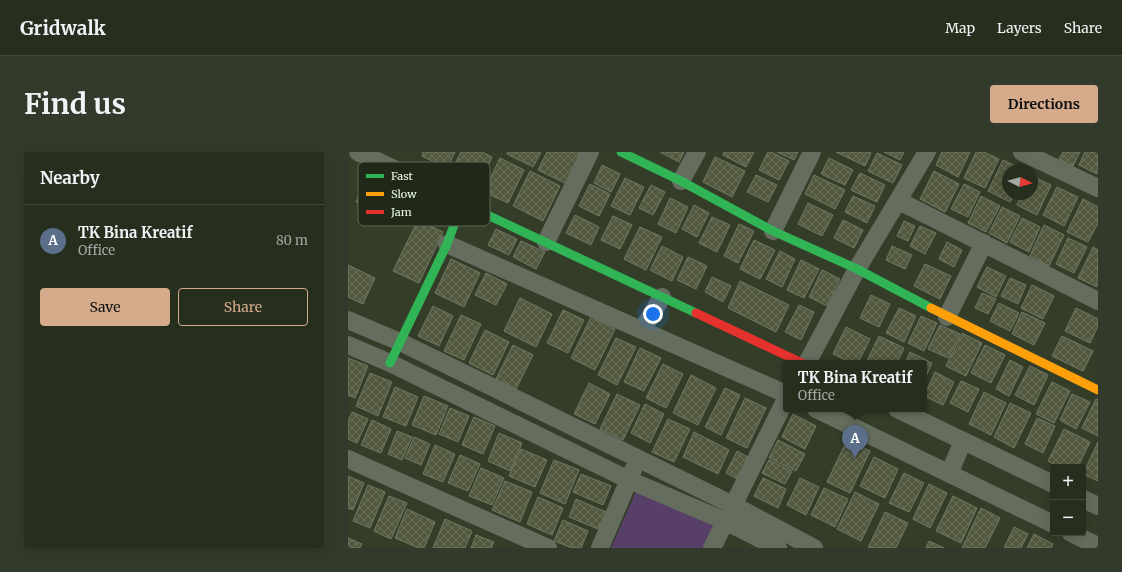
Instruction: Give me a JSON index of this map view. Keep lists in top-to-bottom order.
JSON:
{
  "legend": ["Fast", "Slow", "Jam"],
  "north": "right",
  "page": {
    "header": "Gridwalk",
    "nav": ["Map", "Layers", "Share"],
    "buttons": [
      "Directions",
      ["Save", "Share"]
    ],
    "title": "Find us",
    "heading": "Nearby",
    "list": [
      {
        "mark": "A",
        "name": "TK Bina Kreatif",
        "note": "Office",
        "value": "80 m"
      }
    ],
    "popup": ["TK Bina Kreatif", "Office"],
    "pins": "A",
    "map_buttons": ["+", "−"]
  }
}
